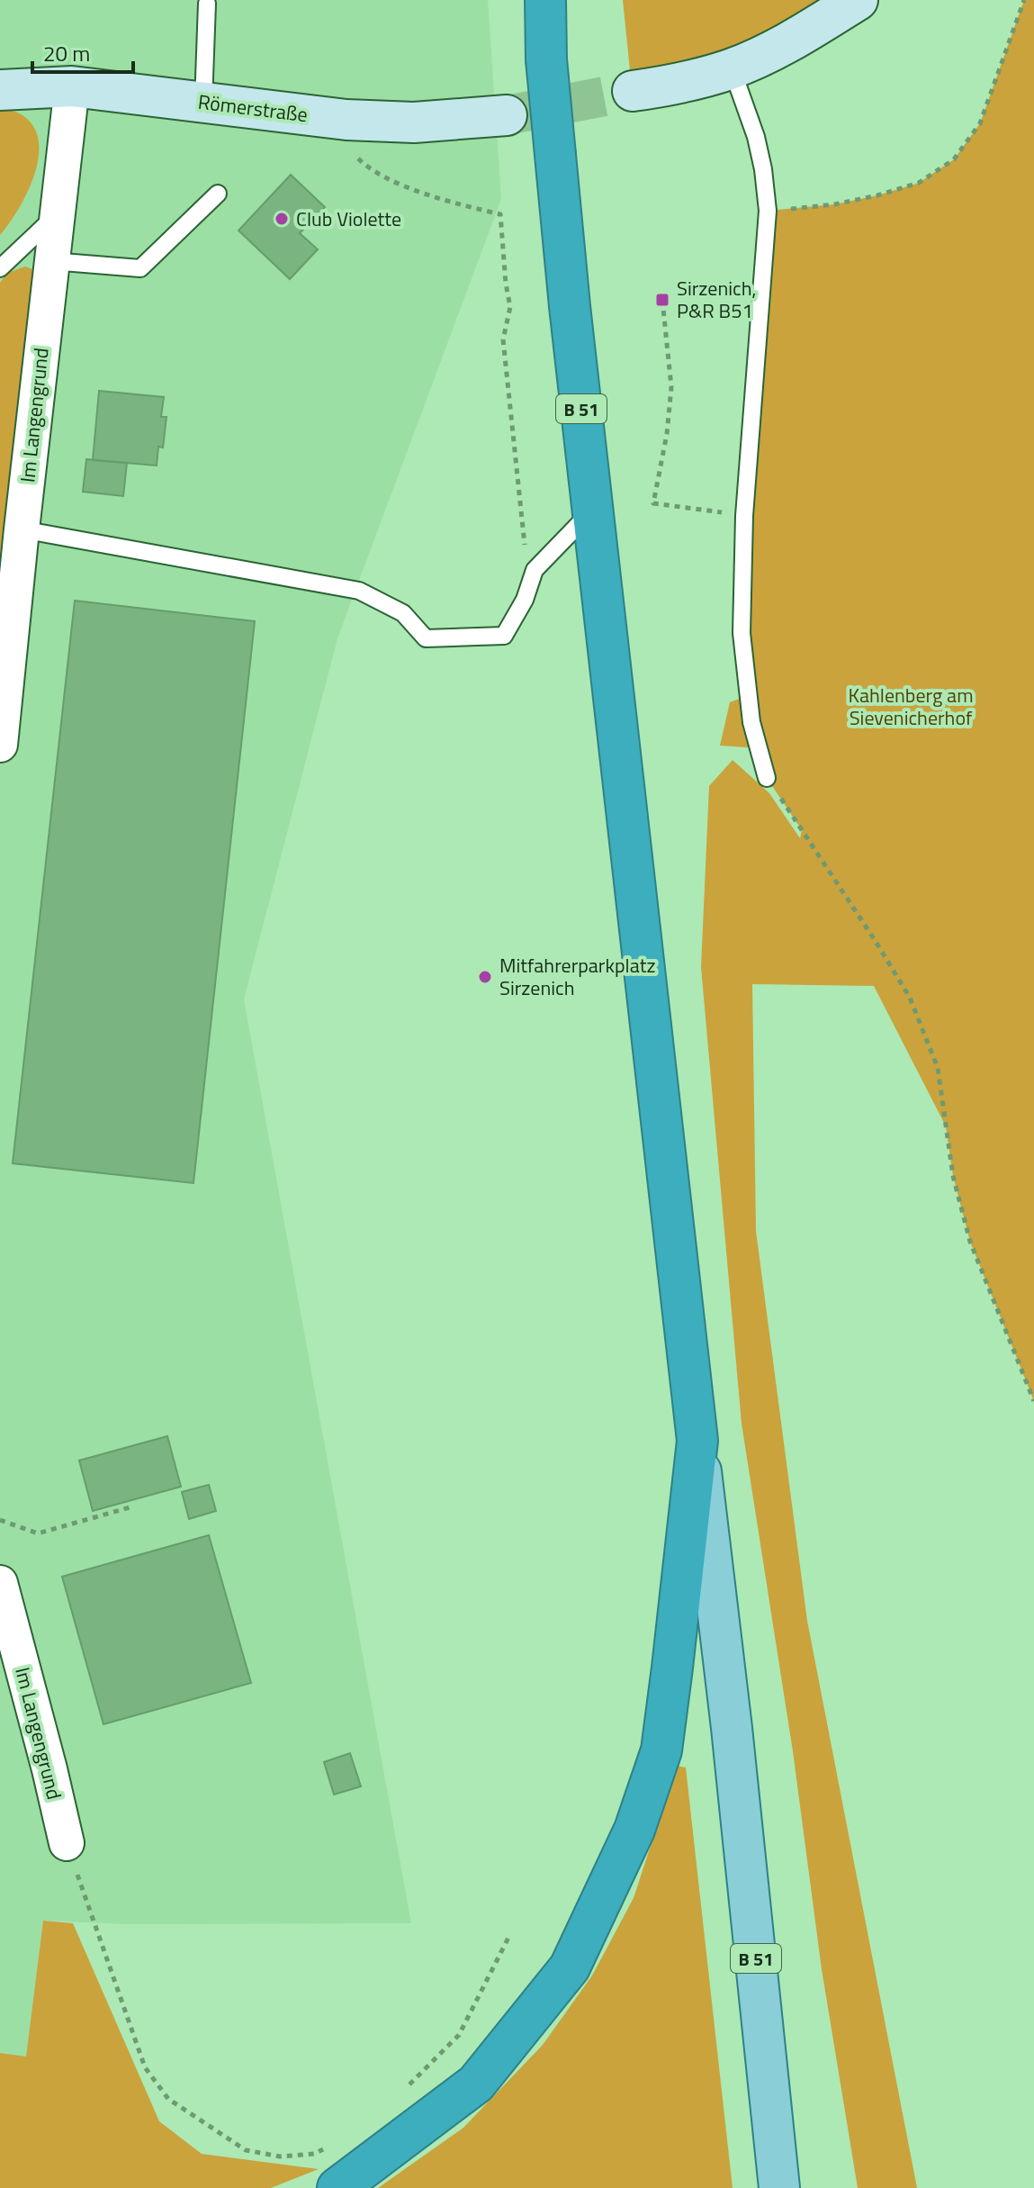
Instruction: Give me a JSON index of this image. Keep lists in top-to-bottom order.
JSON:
{
  "streets": {
    "highway": ["B 51"],
    "street": ["Römerstraße", "Im Langengrund"]
  },
  "crossings": [
    ["Römerstraße", "Im Langengrund"]
  ],
  "parks": ["Kahlenberg am Sievenicherhof"],
  "places": {
    "other": ["Club Violette", "Mitfahrerparkplatz Sirzenich"],
    "transit": ["Sirzenich, P&R B51"]
  },
  "scale_bar": "20 m"
}
